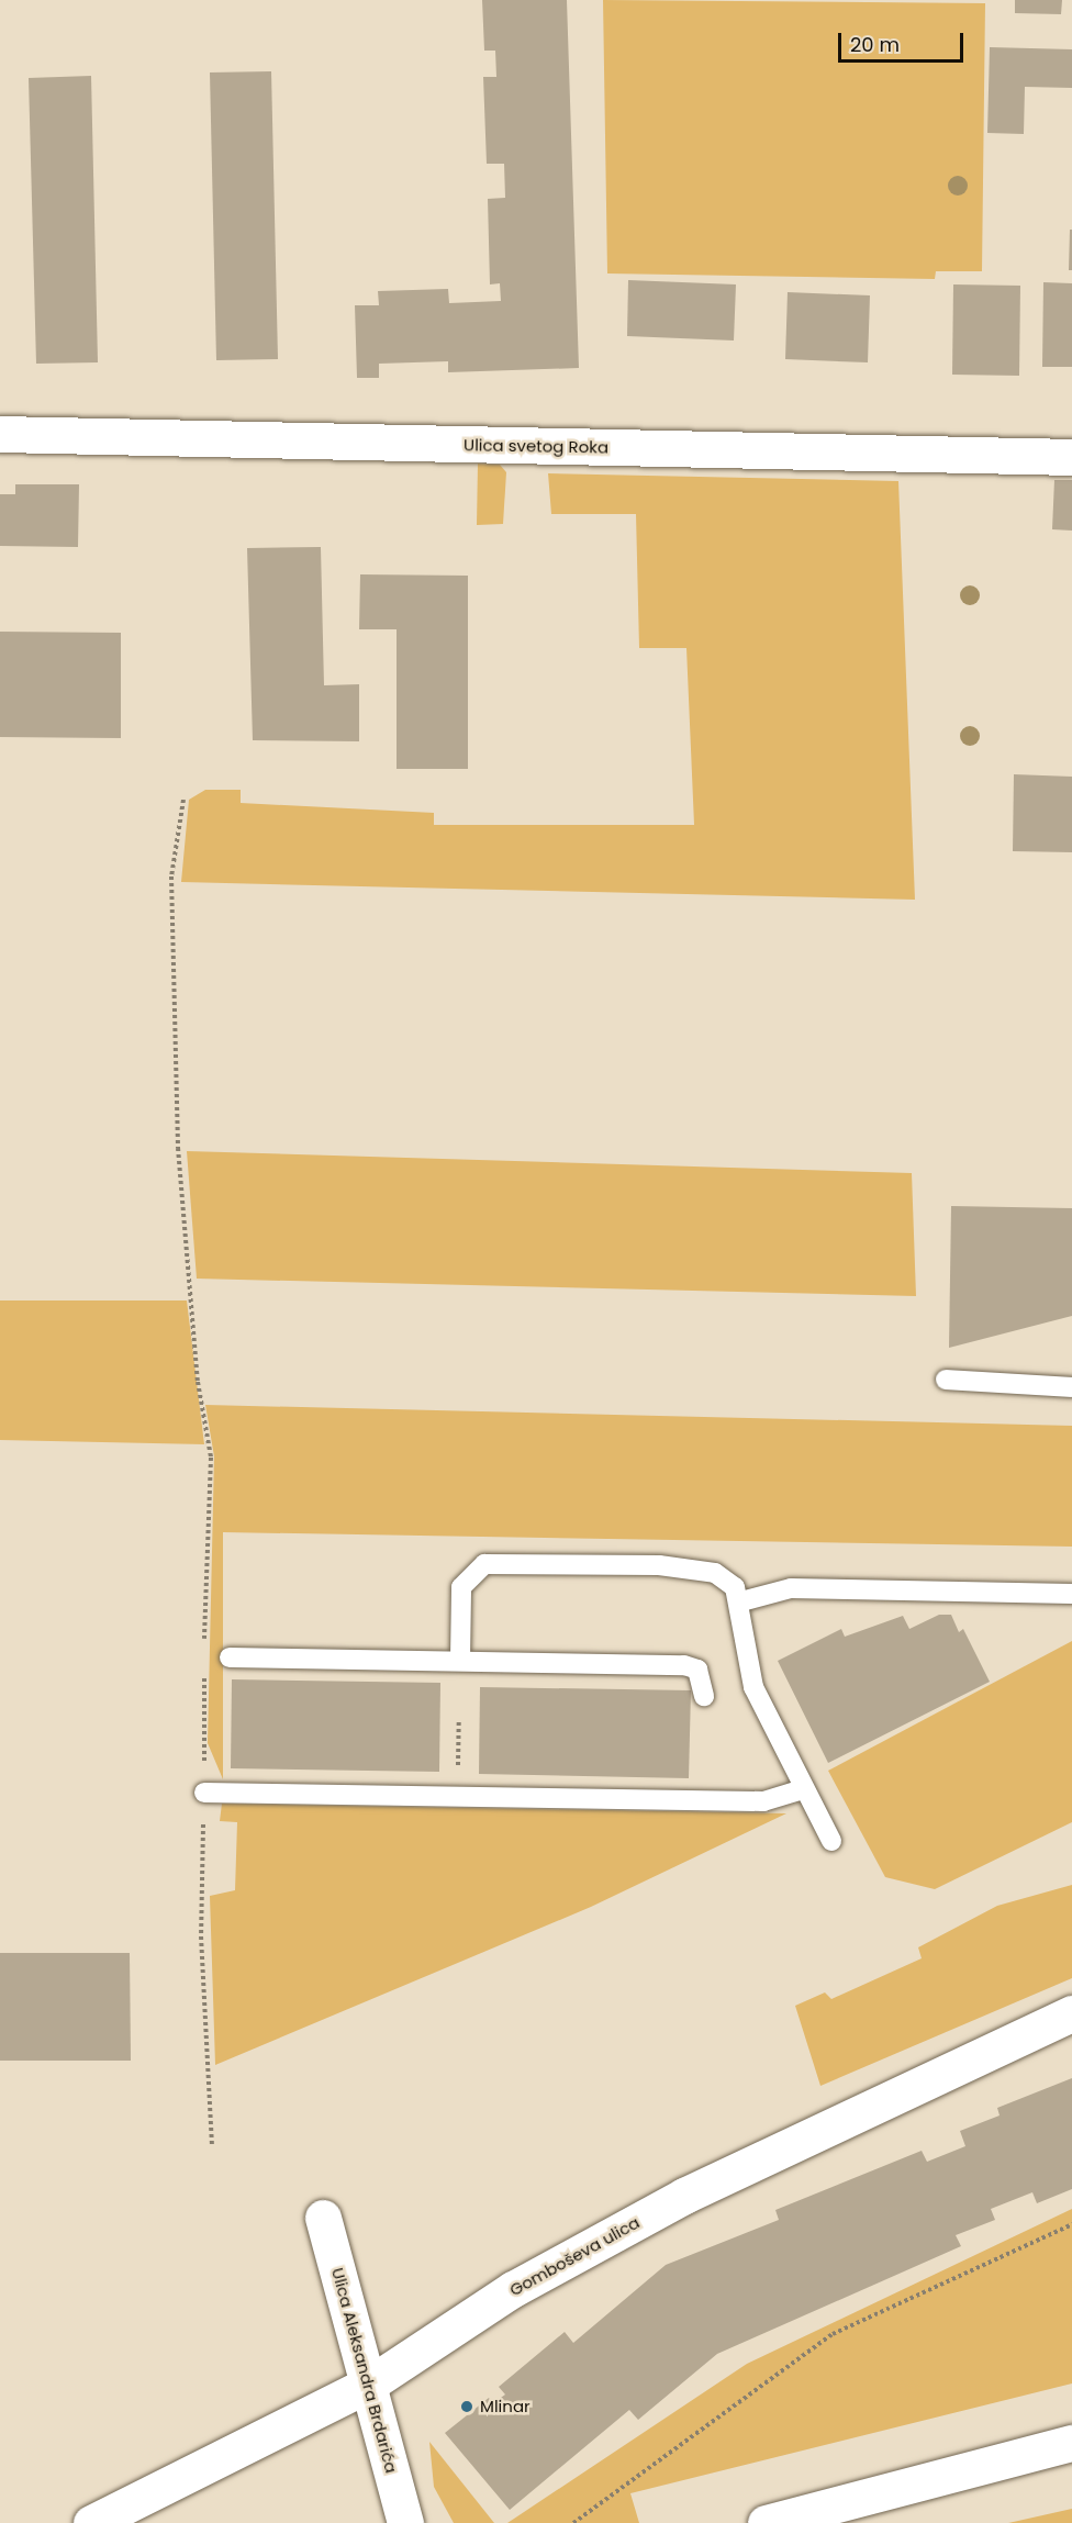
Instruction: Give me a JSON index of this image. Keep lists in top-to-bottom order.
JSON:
{
  "streets": {
    "street": ["Ulica svetog Roka", "Gomboševa ulica", "Ulica Aleksandra Brdarića"]
  },
  "crossings": [
    ["Gomboševa ulica", "Ulica Aleksandra Brdarića"]
  ],
  "places": ["Mlinar"],
  "scale_bar": "20 m"
}
